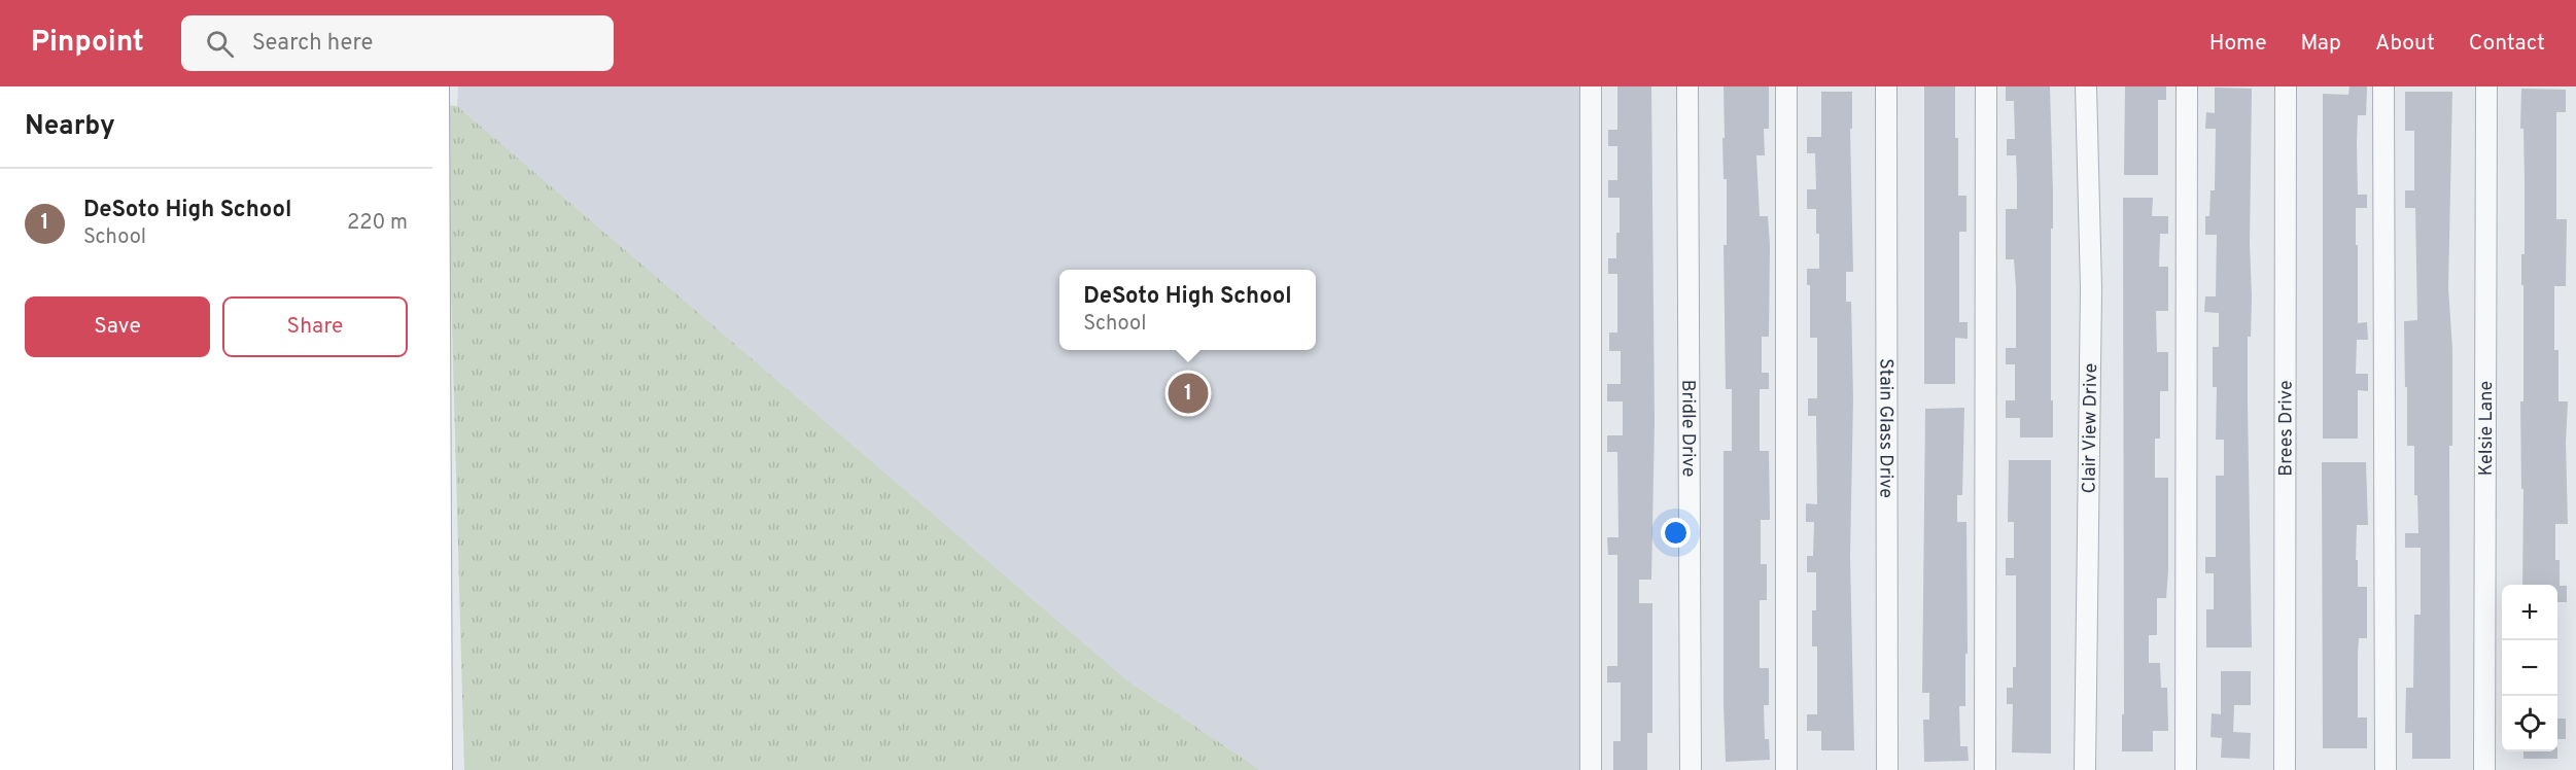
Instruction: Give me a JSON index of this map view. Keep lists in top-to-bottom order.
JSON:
{
  "streets": {
    "street": [
      "Bridle Drive",
      "Stain Glass Drive",
      "Clair View Drive",
      "Brees Drive",
      "Kelsie Lane"
    ]
  },
  "page": {
    "header": "Pinpoint",
    "search": "Search here",
    "nav": [
      "Home",
      "Map",
      "About",
      "Contact"
    ],
    "heading": "Nearby",
    "list": [
      {
        "mark": "1",
        "name": "DeSoto High School",
        "note": "School",
        "value": "220 m"
      }
    ],
    "popup": ["DeSoto High School", "School"],
    "buttons": ["Save", "Share"],
    "pins": "1",
    "map_buttons": ["+", "−"]
  }
}
